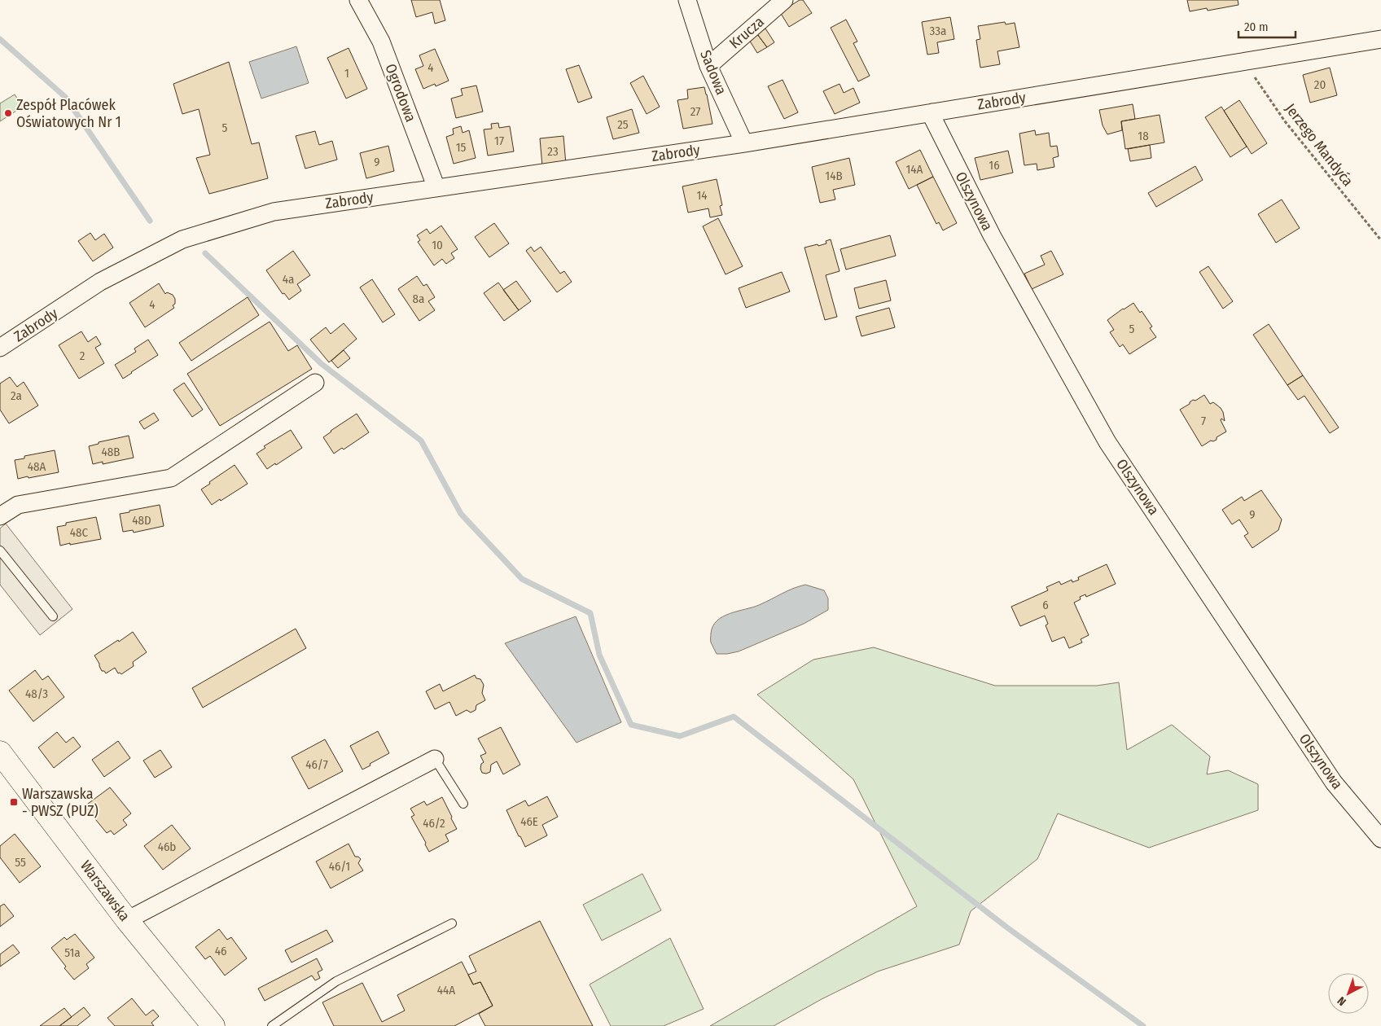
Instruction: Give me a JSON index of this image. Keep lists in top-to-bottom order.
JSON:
{
  "streets": {
    "main road": ["Warszawska"],
    "street": [
      "Krucza",
      "Sadowa",
      "Ogrodowa",
      "Zabrody",
      "Olszynowa"
    ],
    "path": ["Jerzego Mandyća"]
  },
  "crossings": [
    ["Krucza", "Sadowa"],
    ["Sadowa", "Zabrody"],
    ["Ogrodowa", "Zabrody"],
    ["Zabrody", "Jerzego Mandyća"],
    ["Zabrody", "Olszynowa"]
  ],
  "places": {
    "other": ["Zespół Placówek Oświatowych Nr 1"],
    "transit": ["Warszawska - PWSZ (PUZ)"]
  },
  "house_numbers": [
    "33a",
    "4",
    "1",
    "20",
    "27",
    "25",
    "5",
    "18",
    "17",
    "15",
    "23",
    "9",
    "16",
    "14A",
    "14B",
    "14",
    "10",
    "4a",
    "8a",
    "4",
    "5",
    "2",
    "2a",
    "7",
    "48B",
    "48A",
    "9",
    "48D",
    "48C",
    "6",
    "48/3",
    "46/7",
    "46E",
    "46/2",
    "46b",
    "55",
    "46/1",
    "46",
    "51a",
    "44A"
  ],
  "scale_bar": "20 m",
  "north": "bottom left"
}
